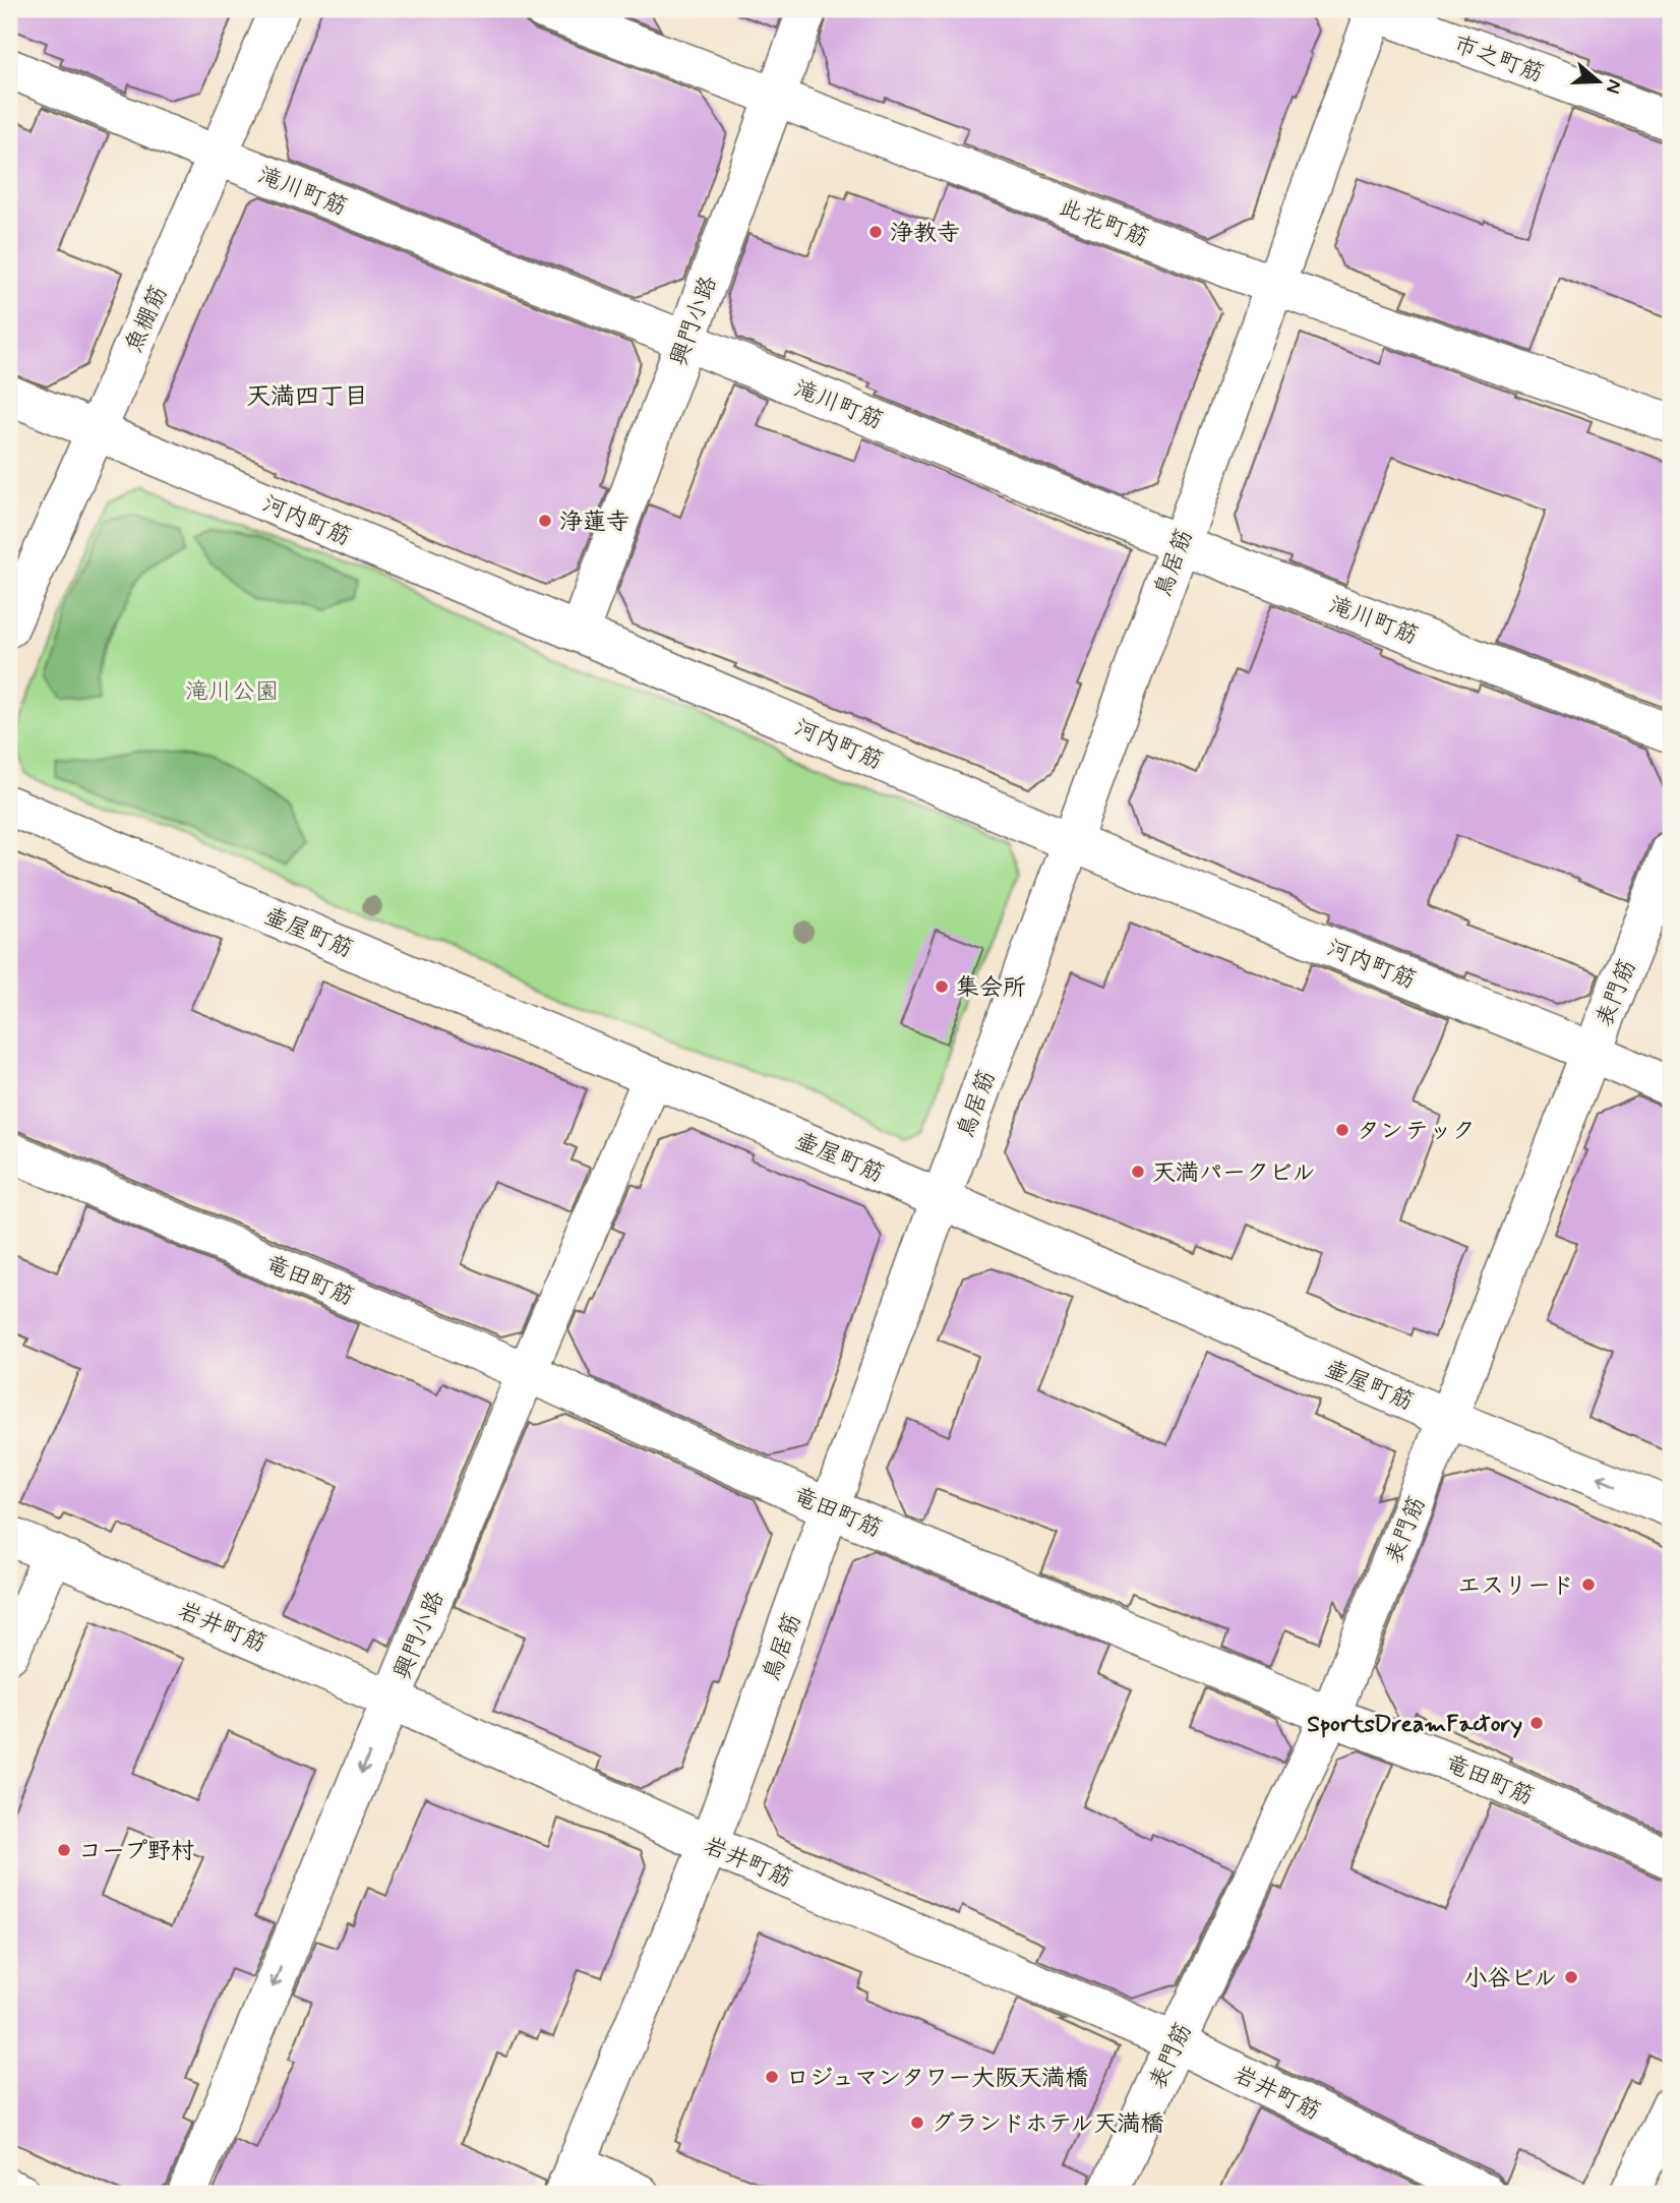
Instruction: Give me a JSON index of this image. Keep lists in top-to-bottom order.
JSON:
{
  "streets": {
    "street": [
      "市之町筋",
      "滝川町筋",
      "此花町筋",
      "魚棚筋",
      "興門小路",
      "河内町筋",
      "鳥居筋",
      "壷屋町筋",
      "表門筋",
      "竜田町筋",
      "岩井町筋"
    ]
  },
  "crossings": [
    ["市之町筋", "鳥居筋"],
    ["滝川町筋", "魚棚筋"],
    ["滝川町筋", "興門小路"],
    ["滝川町筋", "鳥居筋"],
    ["此花町筋", "興門小路"],
    ["此花町筋", "鳥居筋"],
    ["魚棚筋", "河内町筋"],
    ["興門小路", "河内町筋"],
    ["興門小路", "壷屋町筋"],
    ["興門小路", "竜田町筋"],
    ["興門小路", "岩井町筋"],
    ["河内町筋", "鳥居筋"],
    ["河内町筋", "表門筋"],
    ["鳥居筋", "壷屋町筋"],
    ["鳥居筋", "竜田町筋"],
    ["鳥居筋", "岩井町筋"],
    ["壷屋町筋", "表門筋"],
    ["表門筋", "竜田町筋"],
    ["表門筋", "岩井町筋"]
  ],
  "districts": ["天満四丁目"],
  "parks": ["滝川公園"],
  "places": [
    "浄教寺",
    "浄蓮寺",
    "集会所",
    "タンテック",
    "天満パークビル",
    "エスリード",
    "SportsDreamFactory",
    "コープ野村",
    "小谷ビル",
    "ロジュマンタワー大阪天満橋",
    "グランドホテル天満橋"
  ],
  "north": "right"
}
